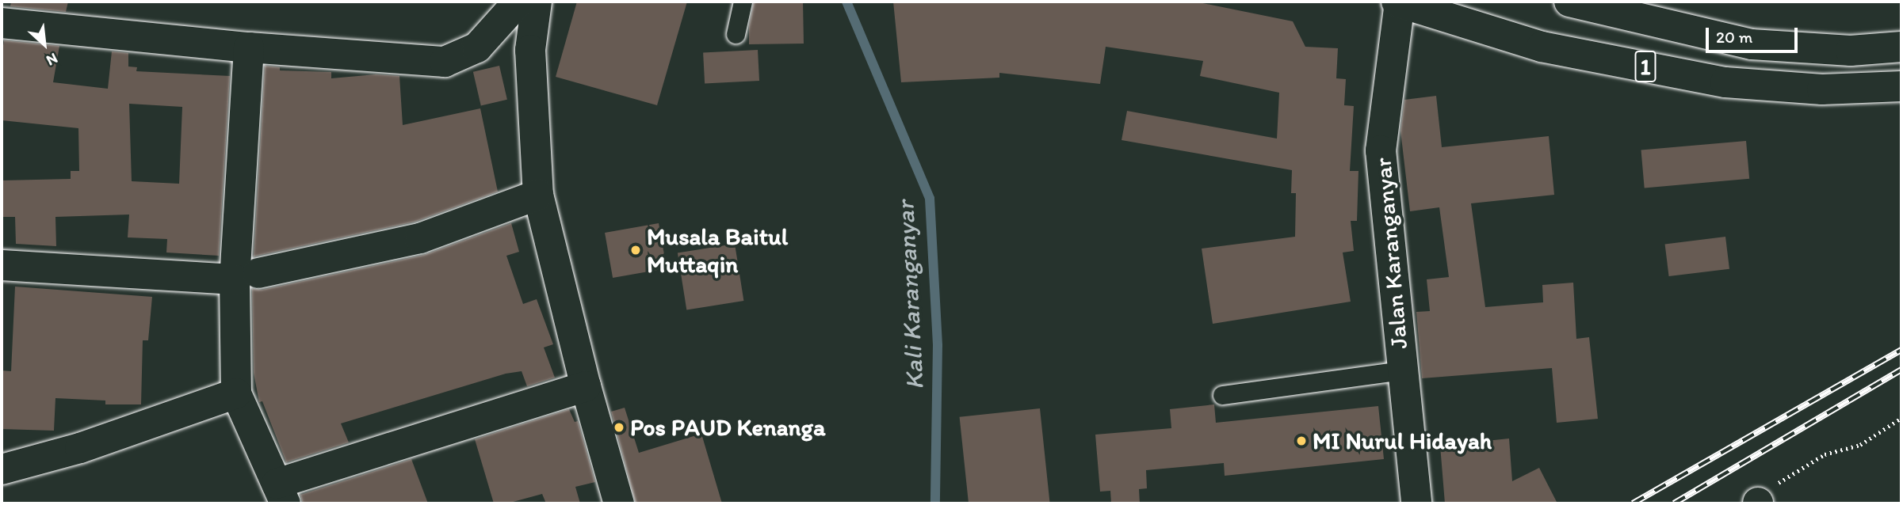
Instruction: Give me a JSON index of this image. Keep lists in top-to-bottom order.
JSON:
{
  "streets": {
    "main road": ["1", "Jalan Karanganyar"]
  },
  "crossings": [
    ["1", "Jalan Karanganyar"]
  ],
  "water": ["Kali Karanganyar"],
  "places": ["Musala Baitul Muttaqin", "Pos PAUD Kenanga", "MI Nurul Hidayah"],
  "scale_bar": "20 m",
  "north": "bottom right"
}
